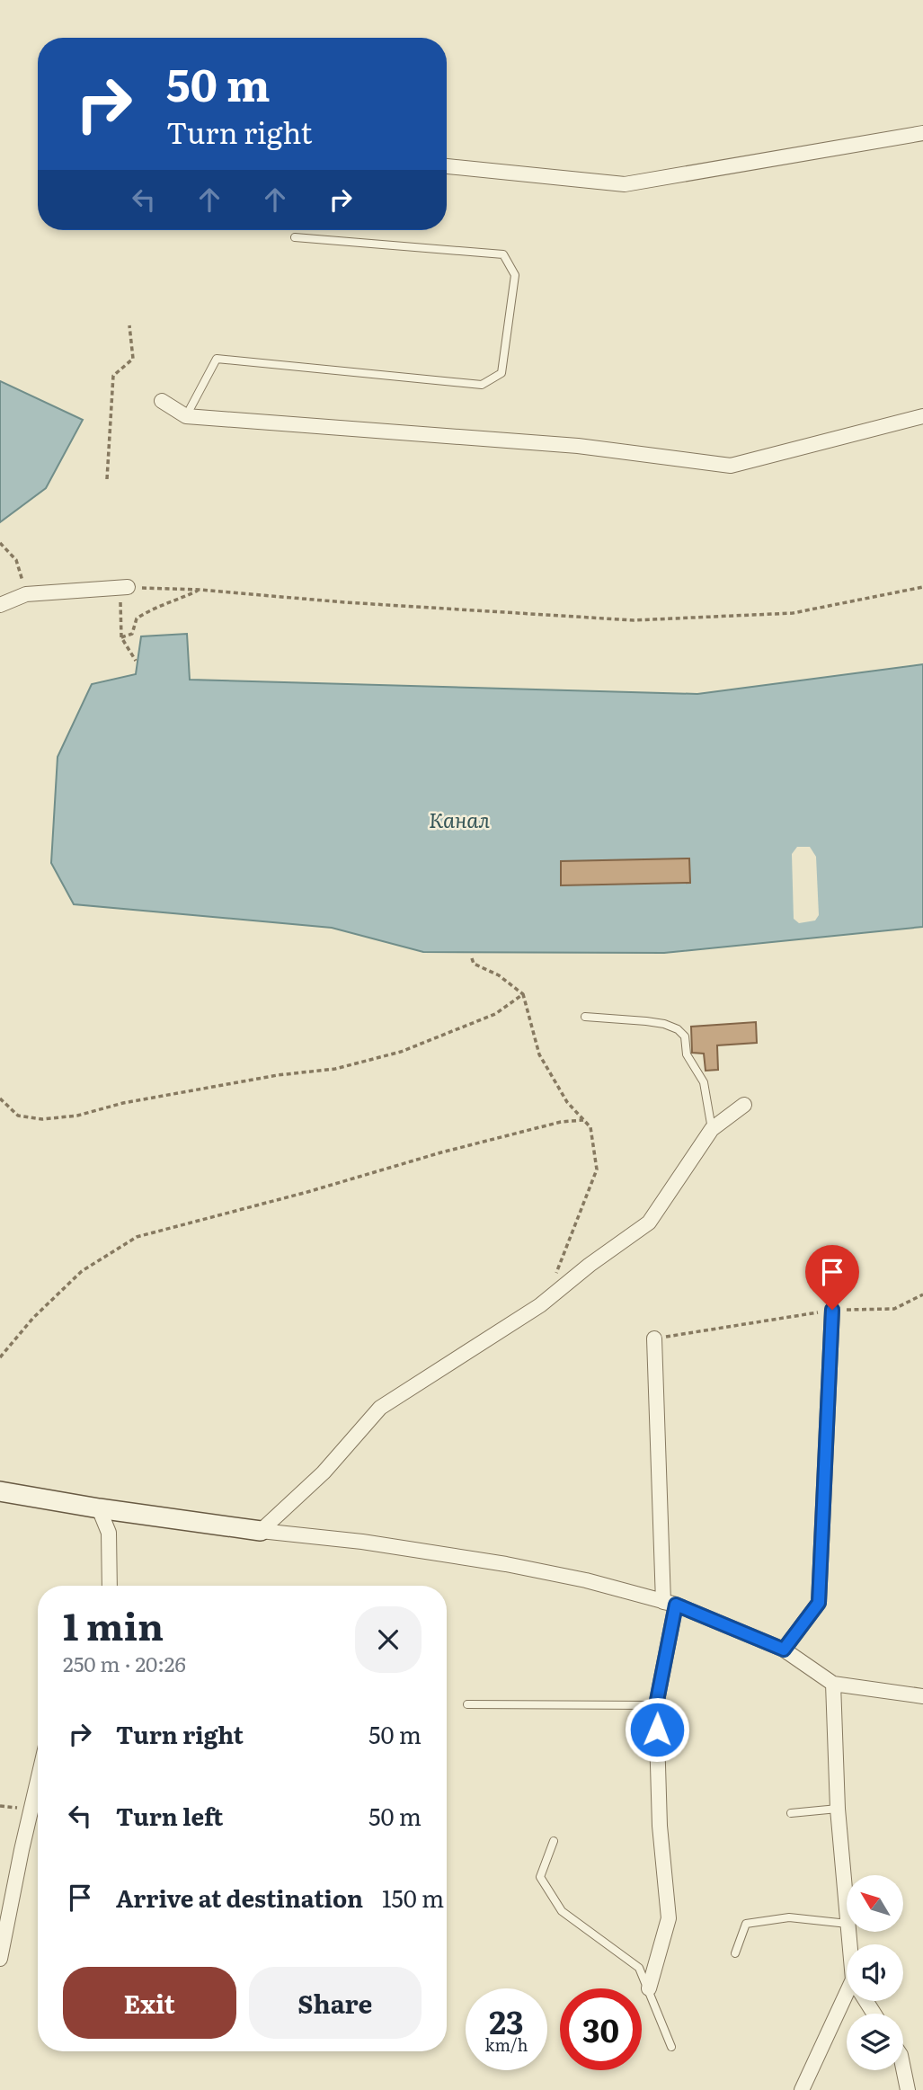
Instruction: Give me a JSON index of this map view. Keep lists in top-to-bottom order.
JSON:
{
  "water": ["Канал"],
  "north": "top left",
  "page": {
    "turn": ["50 m", "Turn right"],
    "heading": ["1 min", "250 m · 20:26"],
    "list": [
      {
        "name": "Turn right",
        "value": "50 m"
      },
      {
        "name": "Turn left",
        "value": "50 m"
      },
      {
        "name": "Arrive at destination",
        "value": "150 m"
      }
    ],
    "buttons": ["Exit", "Share"],
    "speed": "23 km/h",
    "limit": "30"
  }
}
